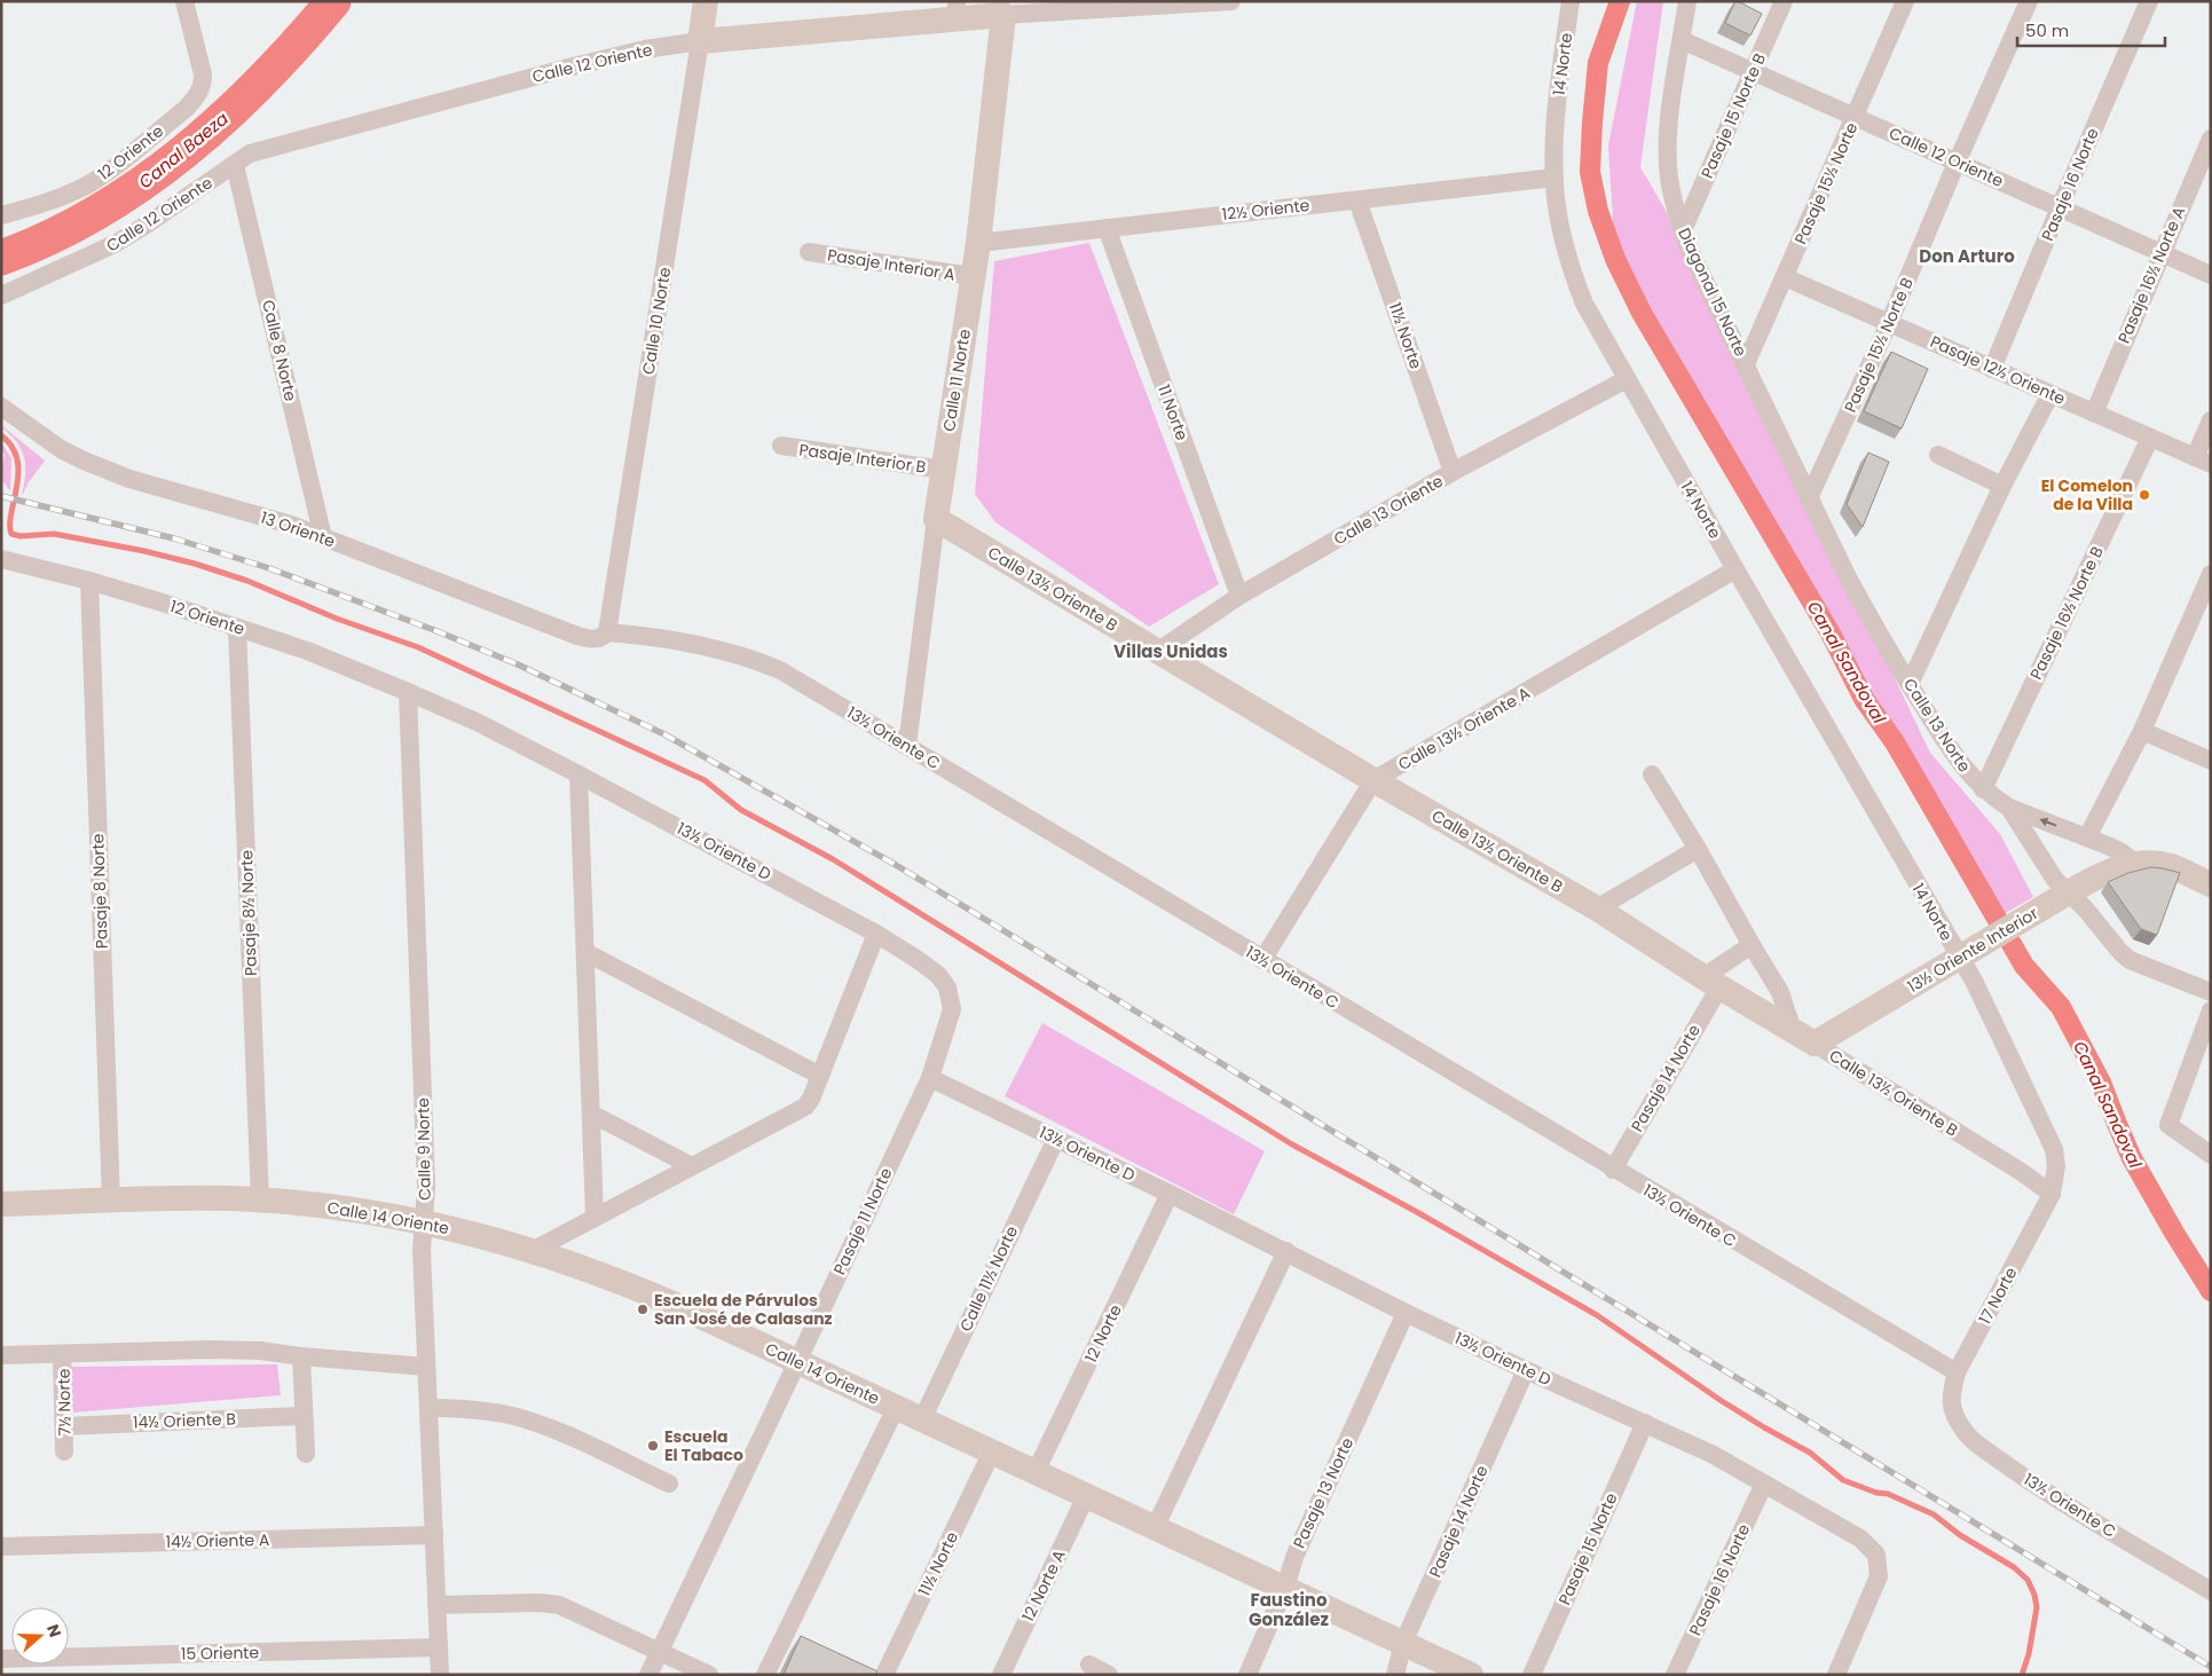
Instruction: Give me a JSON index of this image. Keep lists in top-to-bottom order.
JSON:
{
  "streets": {
    "street": [
      "Calle 12 Oriente",
      "14 Norte",
      "Pasaje 15 Norte B",
      "12 Oriente",
      "Pasaje 15½ Norte",
      "Pasaje 16 Norte",
      "12½ Oriente",
      "Pasaje Interior A",
      "Pasaje 16½ Norte A",
      "Diagonal 15 Norte",
      "Calle 10 Norte",
      "11½ Norte",
      "Pasaje 15½ Norte B",
      "Calle 8 Norte",
      "Pasaje 12½ Oriente",
      "Calle 11 Norte",
      "11 Norte",
      "Pasaje Interior B",
      "Calle 13 Oriente",
      "13 Oriente",
      "Calle 13½ Oriente B",
      "Pasaje 16½ Norte B",
      "Calle 13 Norte",
      "Calle 13½ Oriente A",
      "13½ Oriente C",
      "13½ Oriente D",
      "Pasaje 8 Norte",
      "Pasaje 8½ Norte",
      "13½ Oriente Interior",
      "Pasaje 14 Norte",
      "Calle 9 Norte",
      "Calle 14 Oriente",
      "Pasaje 11 Norte",
      "Calle 11½ Norte",
      "17 Norte",
      "12 Norte",
      "7½ Norte",
      "14½ Oriente B",
      "Pasaje 13 Norte",
      "14½ Oriente A",
      "Pasaje 15 Norte",
      "12 Norte A",
      "15 Oriente"
    ]
  },
  "crossings": [
    ["Calle 12 Oriente", "Pasaje 15 Norte B"],
    ["Calle 12 Oriente", "Pasaje 15½ Norte"],
    ["Calle 12 Oriente", "Pasaje 16 Norte"],
    ["Calle 12 Oriente", "Pasaje 16½ Norte A"],
    ["Calle 12 Oriente", "Diagonal 15 Norte"],
    ["Calle 12 Oriente", "Calle 10 Norte"],
    ["Calle 12 Oriente", "Pasaje 15½ Norte B"],
    ["Calle 12 Oriente", "Calle 8 Norte"],
    ["Calle 12 Oriente", "Calle 11 Norte"],
    ["14 Norte", "12½ Oriente"],
    ["14 Norte", "Calle 13 Oriente"],
    ["14 Norte", "Calle 13½ Oriente B"],
    ["14 Norte", "Calle 13½ Oriente A"],
    ["14 Norte", "13½ Oriente Interior"],
    ["14 Norte", "17 Norte"],
    ["Pasaje 15 Norte B", "Diagonal 15 Norte"],
    ["12 Oriente", "13½ Oriente D"],
    ["12 Oriente", "Pasaje 8 Norte"],
    ["12 Oriente", "Pasaje 8½ Norte"],
    ["12 Oriente", "Calle 9 Norte"],
    ["Pasaje 15½ Norte", "Diagonal 15 Norte"],
    ["Pasaje 15½ Norte", "Pasaje 12½ Oriente"],
    ["Pasaje 16 Norte", "Pasaje 12½ Oriente"],
    ["Pasaje 16 Norte", "13½ Oriente D"],
    ["12½ Oriente", "11½ Norte"],
    ["12½ Oriente", "Calle 11 Norte"],
    ["12½ Oriente", "11 Norte"],
    ["Pasaje Interior A", "Calle 11 Norte"],
    ["Pasaje 16½ Norte A", "Pasaje 12½ Oriente"],
    ["Diagonal 15 Norte", "Pasaje 15½ Norte B"],
    ["Diagonal 15 Norte", "Calle 13 Norte"],
    ["Calle 10 Norte", "13 Oriente"],
    ["Calle 10 Norte", "13½ Oriente C"],
    ["11½ Norte", "Calle 13 Oriente"],
    ["11½ Norte", "Calle 14 Oriente"],
    ["Pasaje 15½ Norte B", "Pasaje 12½ Oriente"],
    ["Pasaje 15½ Norte B", "Calle 13 Norte"],
    ["Calle 8 Norte", "13 Oriente"],
    ["Pasaje 12½ Oriente", "Pasaje 16½ Norte B"],
    ["Calle 11 Norte", "Pasaje Interior B"],
    ["Calle 11 Norte", "Calle 13½ Oriente B"],
    ["Calle 11 Norte", "13½ Oriente C"],
    ["11 Norte", "Calle 13 Oriente"],
    ["Calle 13 Oriente", "Calle 13½ Oriente B"],
    ["13 Oriente", "13½ Oriente C"],
    ["Calle 13½ Oriente B", "Calle 13½ Oriente A"],
    ["Calle 13½ Oriente B", "13½ Oriente Interior"],
    ["Calle 13½ Oriente B", "Pasaje 14 Norte"],
    ["Calle 13½ Oriente B", "17 Norte"],
    ["Pasaje 16½ Norte B", "Calle 13 Norte"],
    ["Calle 13 Norte", "13½ Oriente Interior"],
    ["Calle 13½ Oriente A", "13½ Oriente C"],
    ["13½ Oriente C", "Pasaje 14 Norte"],
    ["13½ Oriente C", "17 Norte"],
    ["13½ Oriente D", "Pasaje 14 Norte"],
    ["13½ Oriente D", "Calle 9 Norte"],
    ["13½ Oriente D", "Pasaje 11 Norte"],
    ["13½ Oriente D", "Calle 11½ Norte"],
    ["13½ Oriente D", "12 Norte"],
    ["13½ Oriente D", "Pasaje 13 Norte"],
    ["13½ Oriente D", "Pasaje 15 Norte"],
    ["Pasaje 8 Norte", "Calle 14 Oriente"],
    ["Pasaje 8½ Norte", "Calle 14 Oriente"],
    ["Pasaje 14 Norte", "Calle 14 Oriente"],
    ["Calle 9 Norte", "Calle 14 Oriente"],
    ["Calle 9 Norte", "14½ Oriente A"],
    ["Calle 9 Norte", "15 Oriente"],
    ["Calle 14 Oriente", "Pasaje 11 Norte"],
    ["Calle 14 Oriente", "Calle 11½ Norte"],
    ["Calle 14 Oriente", "12 Norte"],
    ["Calle 14 Oriente", "Pasaje 13 Norte"],
    ["Calle 14 Oriente", "12 Norte A"],
    ["7½ Norte", "14½ Oriente B"]
  ],
  "districts": ["Don Arturo", "Villas Unidas", "Faustino González"],
  "water": ["Canal Baeza", "Canal Sandoval"],
  "places": ["El Comelon de la Villa", "Escuela de Párvulos San José de Calasanz", "Escuela El Tabaco"],
  "scale_bar": "50 m",
  "north": "right"
}
